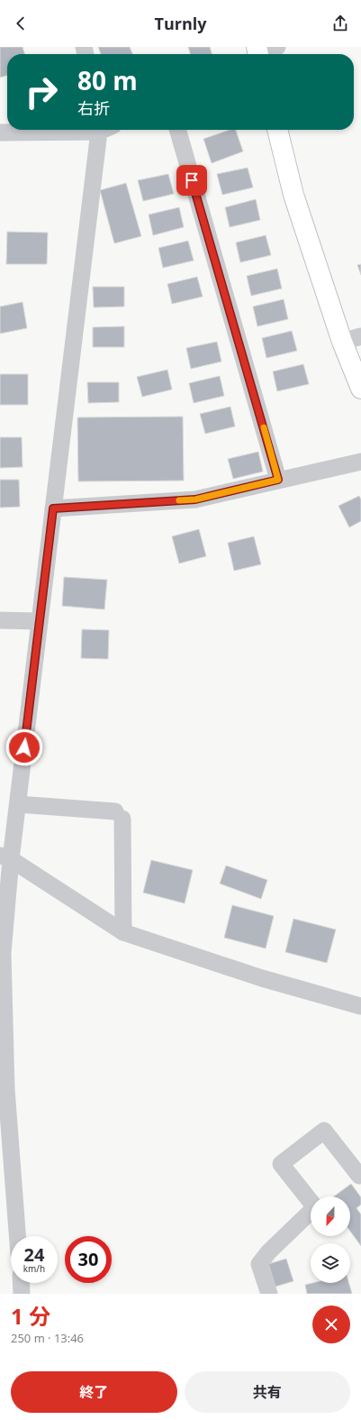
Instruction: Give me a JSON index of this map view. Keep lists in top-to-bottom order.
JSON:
{
  "north": "bottom",
  "page": {
    "header": "Turnly",
    "turn": ["80 m", "右折"],
    "speed": "24 km/h",
    "limit": "30",
    "heading": ["1 分", "250 m · 13:46"],
    "buttons": ["終了", "共有"]
  }
}
